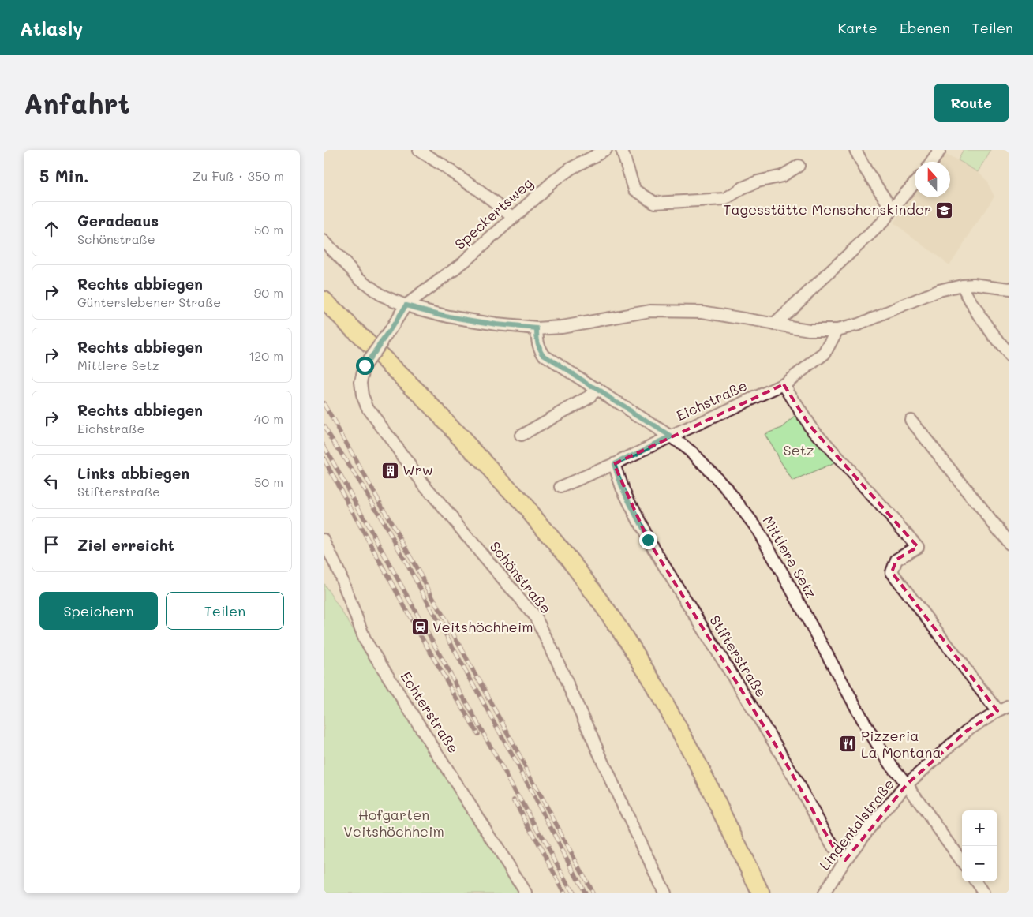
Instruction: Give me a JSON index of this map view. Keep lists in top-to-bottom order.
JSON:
{
  "streets": {
    "street": [
      "Speckertsweg",
      "Eichstraße",
      "Mittlere Setz",
      "Schönstraße",
      "Stifterstraße",
      "Echterstraße",
      "Lindentalstraße"
    ]
  },
  "crossings": [
    ["Speckertsweg", "Schönstraße"],
    ["Eichstraße", "Mittlere Setz"],
    ["Eichstraße", "Stifterstraße"],
    ["Mittlere Setz", "Lindentalstraße"],
    ["Stifterstraße", "Lindentalstraße"]
  ],
  "parks": ["Setz", "Hofgarten Veitshöchheim"],
  "places": {
    "school or university": ["Tagesstätte Menschenskinder"],
    "building": ["Wrw"],
    "station": ["Veitshöchheim"],
    "restaurant": ["Pizzeria La Montana"]
  },
  "north": "top",
  "page": {
    "header": "Atlasly",
    "nav": ["Karte", "Ebenen", "Teilen"],
    "buttons": [
      "Route",
      ["Speichern", "Teilen"]
    ],
    "title": "Anfahrt",
    "heading": ["5 Min.", "Zu Fuß · 350 m"],
    "list": [
      ["Geradeaus", "Schönstraße", "50 m"],
      ["Rechts abbiegen", "Günterslebener Straße", "90 m"],
      ["Rechts abbiegen", "Mittlere Setz", "120 m"],
      ["Rechts abbiegen", "Eichstraße", "40 m"],
      ["Links abbiegen", "Stifterstraße", "50 m"],
      "Ziel erreicht"
    ],
    "map_buttons": ["+", "−"]
  }
}
